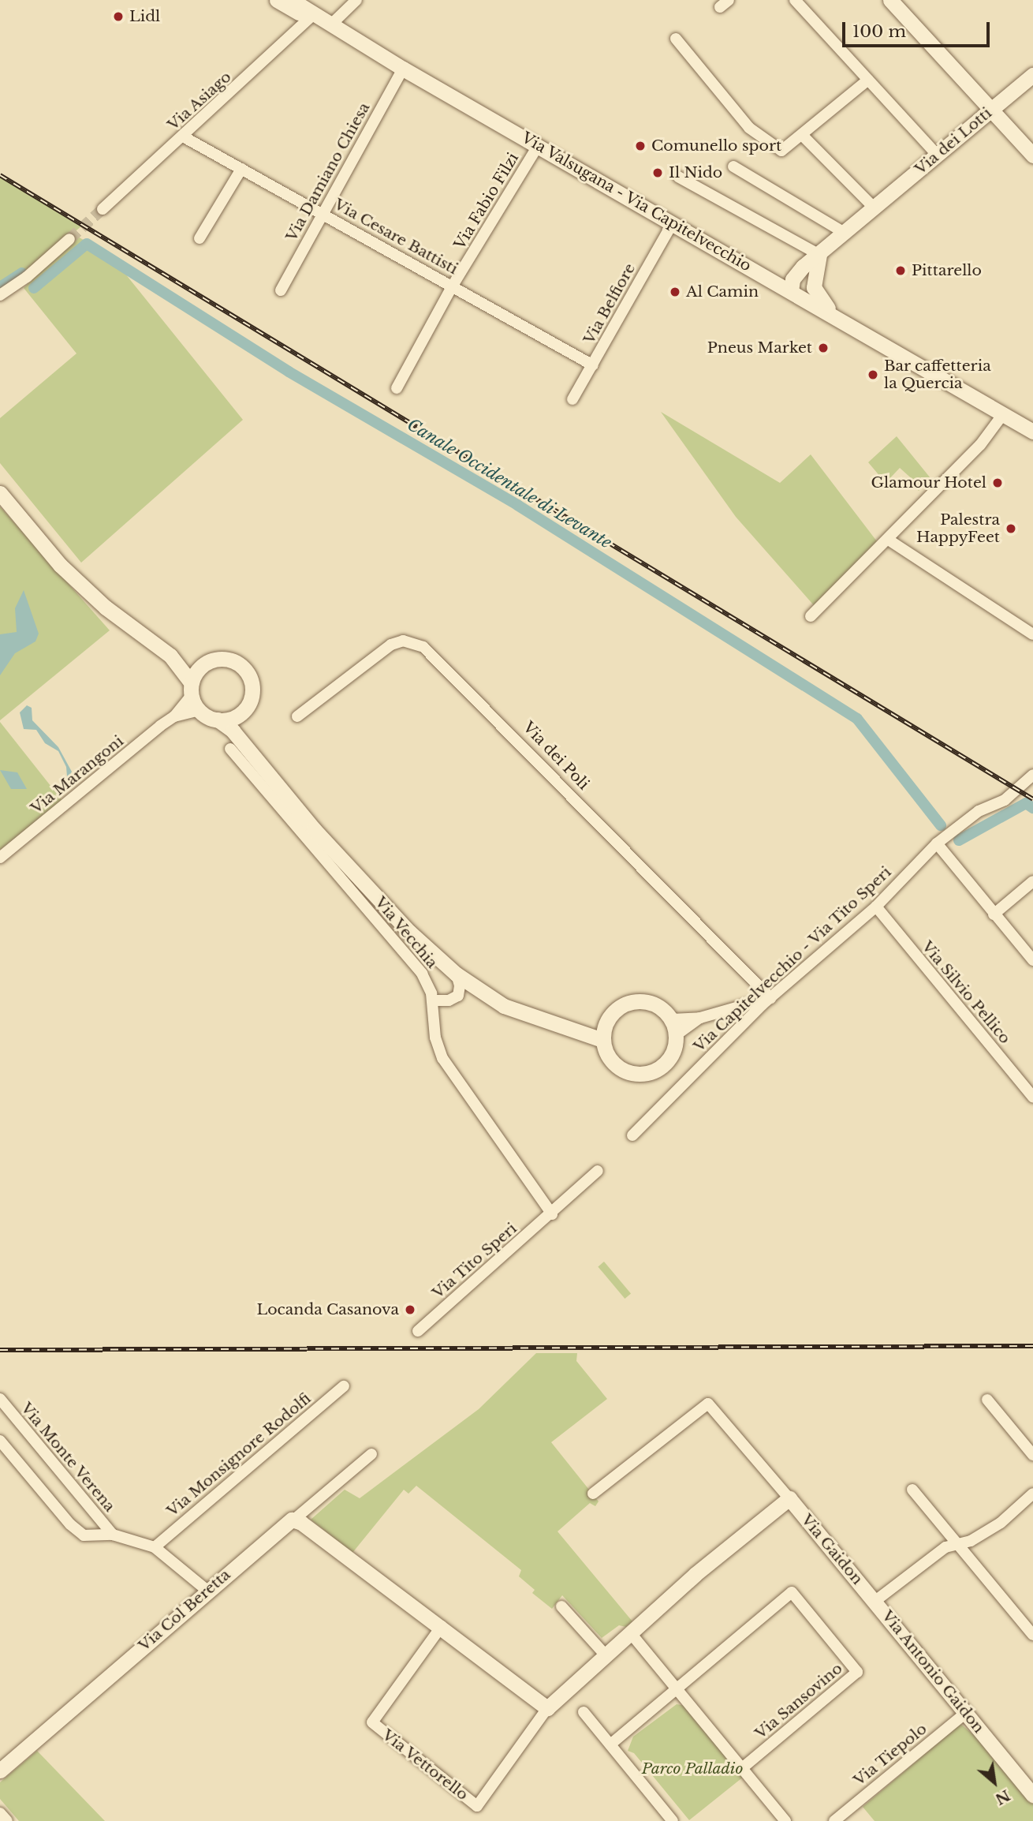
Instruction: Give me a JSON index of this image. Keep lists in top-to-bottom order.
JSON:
{
  "streets": {
    "main road": [
      "Via dei Lotti",
      "Via Valsugana - Via Capitelvecchio",
      "Via Gaidon",
      "Via Col Beretta",
      "Via Antonio Gaidon",
      "Via Vettorello"
    ],
    "street": [
      "Via Asiago",
      "Via Damiano Chiesa",
      "Via Fabio Filzi",
      "Via Cesare Battisti",
      "Via Belfiore",
      "Via dei Poli",
      "Via Marangoni",
      "Via Vecchia",
      "Via Capitelvecchio - Via Tito Speri",
      "Via Silvio Pellico",
      "Via Tito Speri",
      "Via Monsignore Rodolfi",
      "Via Monte Verena",
      "Via Sansovino",
      "Via Tiepolo"
    ]
  },
  "crossings": [
    ["Via Asiago", "Via Cesare Battisti"],
    ["Via dei Lotti", "Via Valsugana - Via Capitelvecchio"],
    ["Via Damiano Chiesa", "Via Valsugana - Via Capitelvecchio"],
    ["Via Damiano Chiesa", "Via Cesare Battisti"],
    ["Via Fabio Filzi", "Via Valsugana - Via Capitelvecchio"],
    ["Via Fabio Filzi", "Via Cesare Battisti"],
    ["Via Valsugana - Via Capitelvecchio", "Via Belfiore"],
    ["Via Cesare Battisti", "Via Belfiore"],
    ["Via dei Poli", "Via Capitelvecchio - Via Tito Speri"],
    ["Via Vecchia", "Via Tito Speri"],
    ["Via Capitelvecchio - Via Tito Speri", "Via Silvio Pellico"],
    ["Via Monsignore Rodolfi", "Via Monte Verena"],
    ["Via Gaidon", "Via Antonio Gaidon"],
    ["Via Gaidon", "Via Vettorello"],
    ["Via Antonio Gaidon", "Via Tiepolo"]
  ],
  "water": ["Canale Occidentale di Levante"],
  "parks": ["Parco Palladio"],
  "places": [
    "Lidl",
    "Comunello sport",
    "Il Nido",
    "Pittarello",
    "Al Camin",
    "Pneus Market",
    "Bar caffetteria la Quercia",
    "Glamour Hotel",
    "Palestra HappyFeet",
    "Locanda Casanova"
  ],
  "scale_bar": "100 m",
  "north": "bottom right"
}
